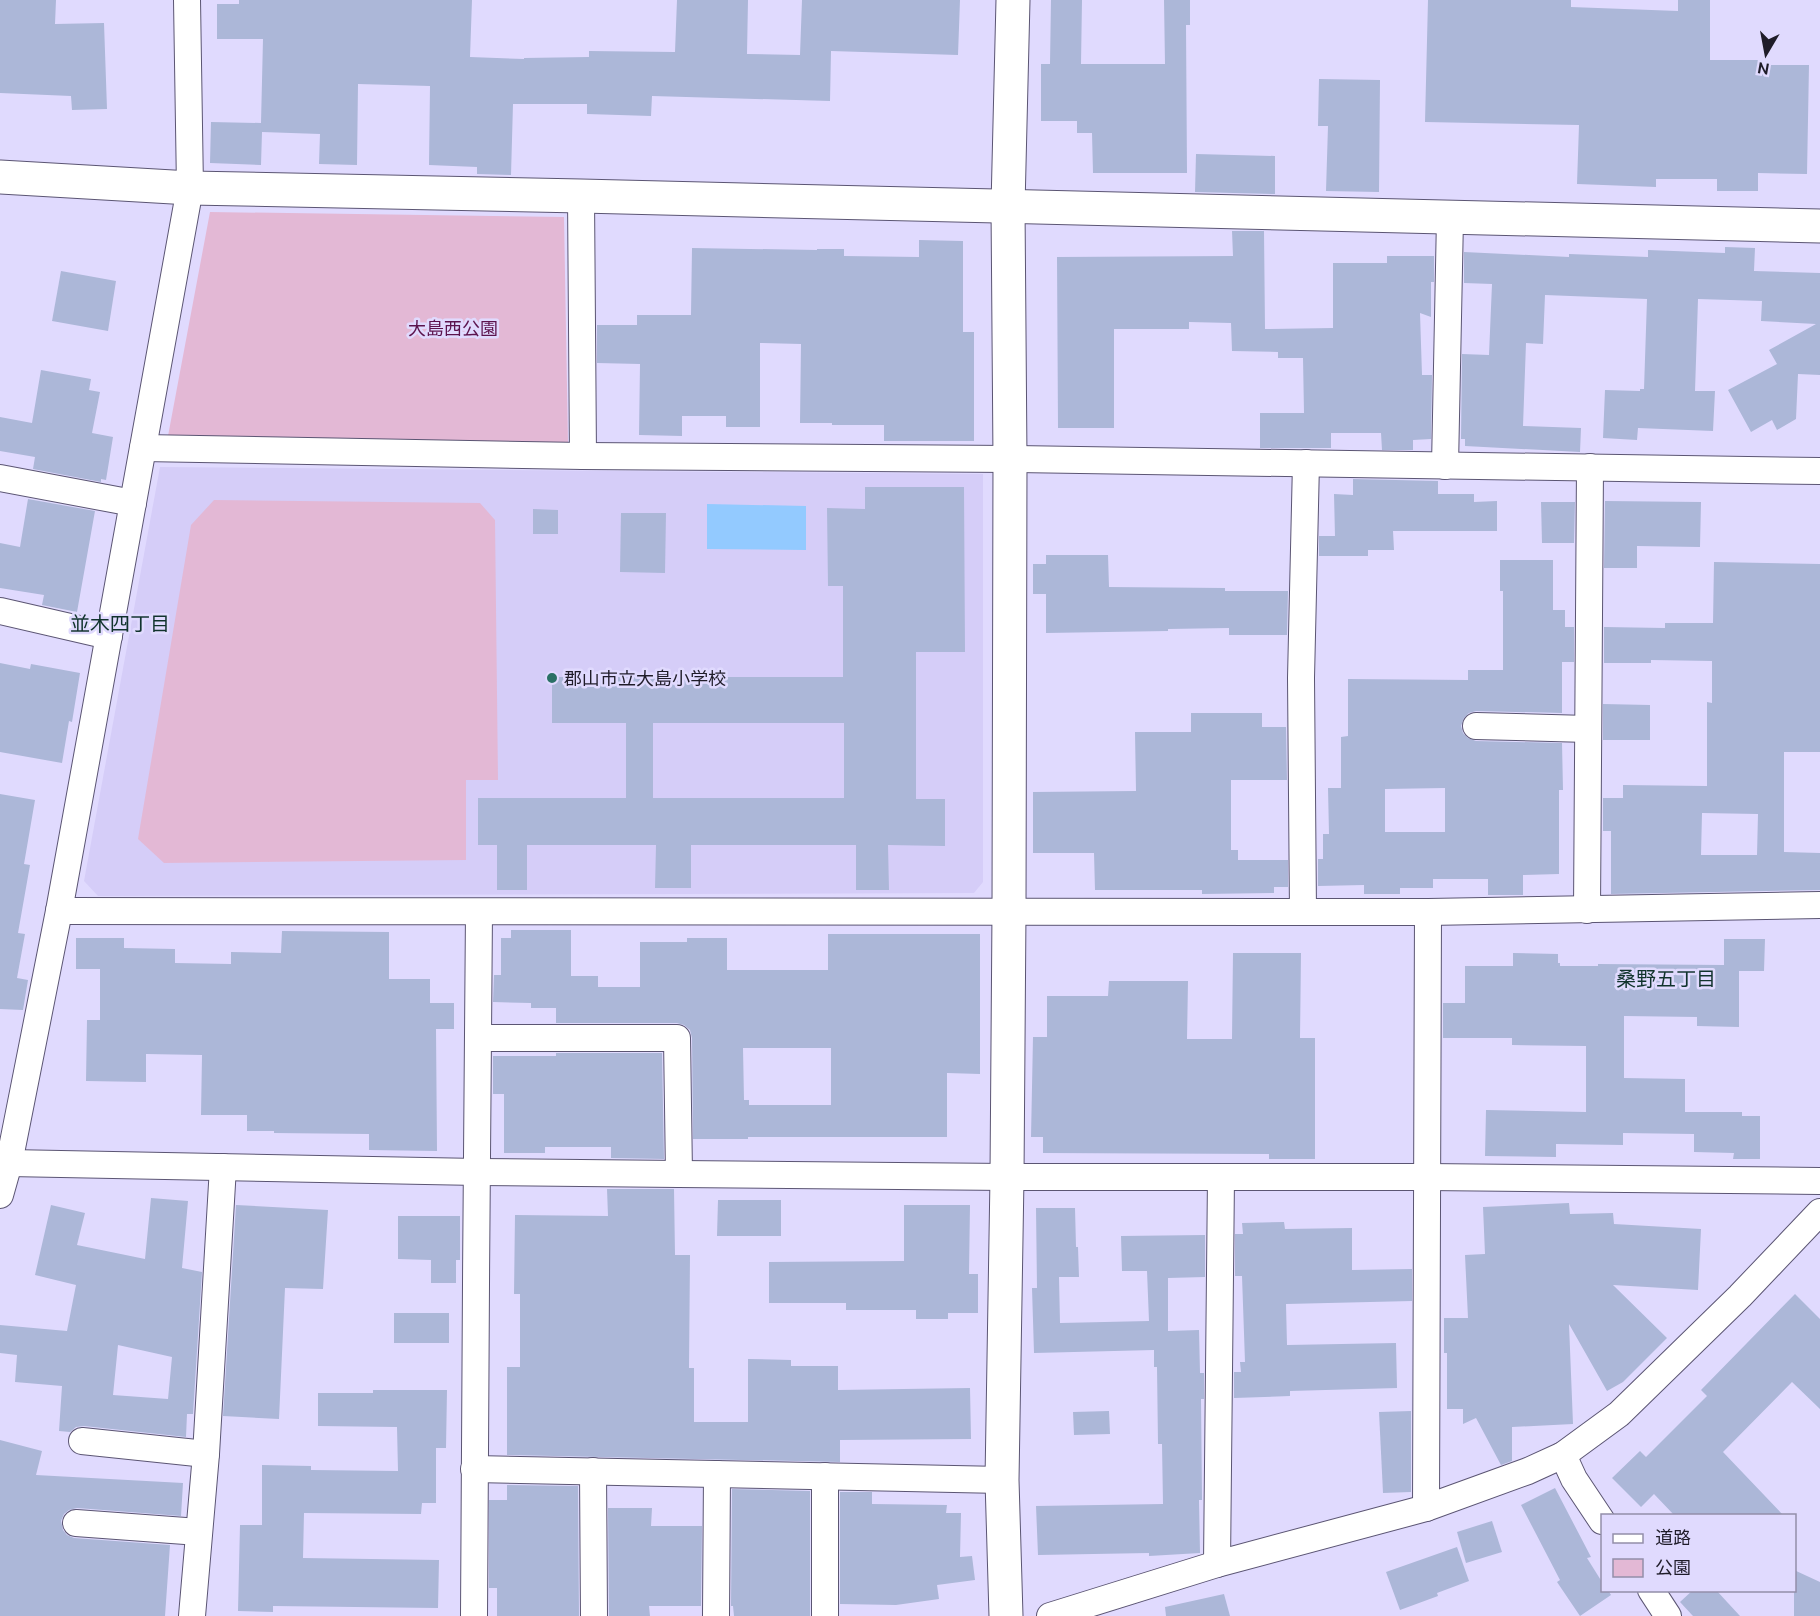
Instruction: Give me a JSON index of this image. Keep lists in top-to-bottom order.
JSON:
{
  "districts": ["並木四丁目", "桑野五丁目"],
  "parks": ["大島西公園"],
  "places": ["郡山市立大島小学校"],
  "legend": ["道路", "公園"],
  "north": "bottom"
}
